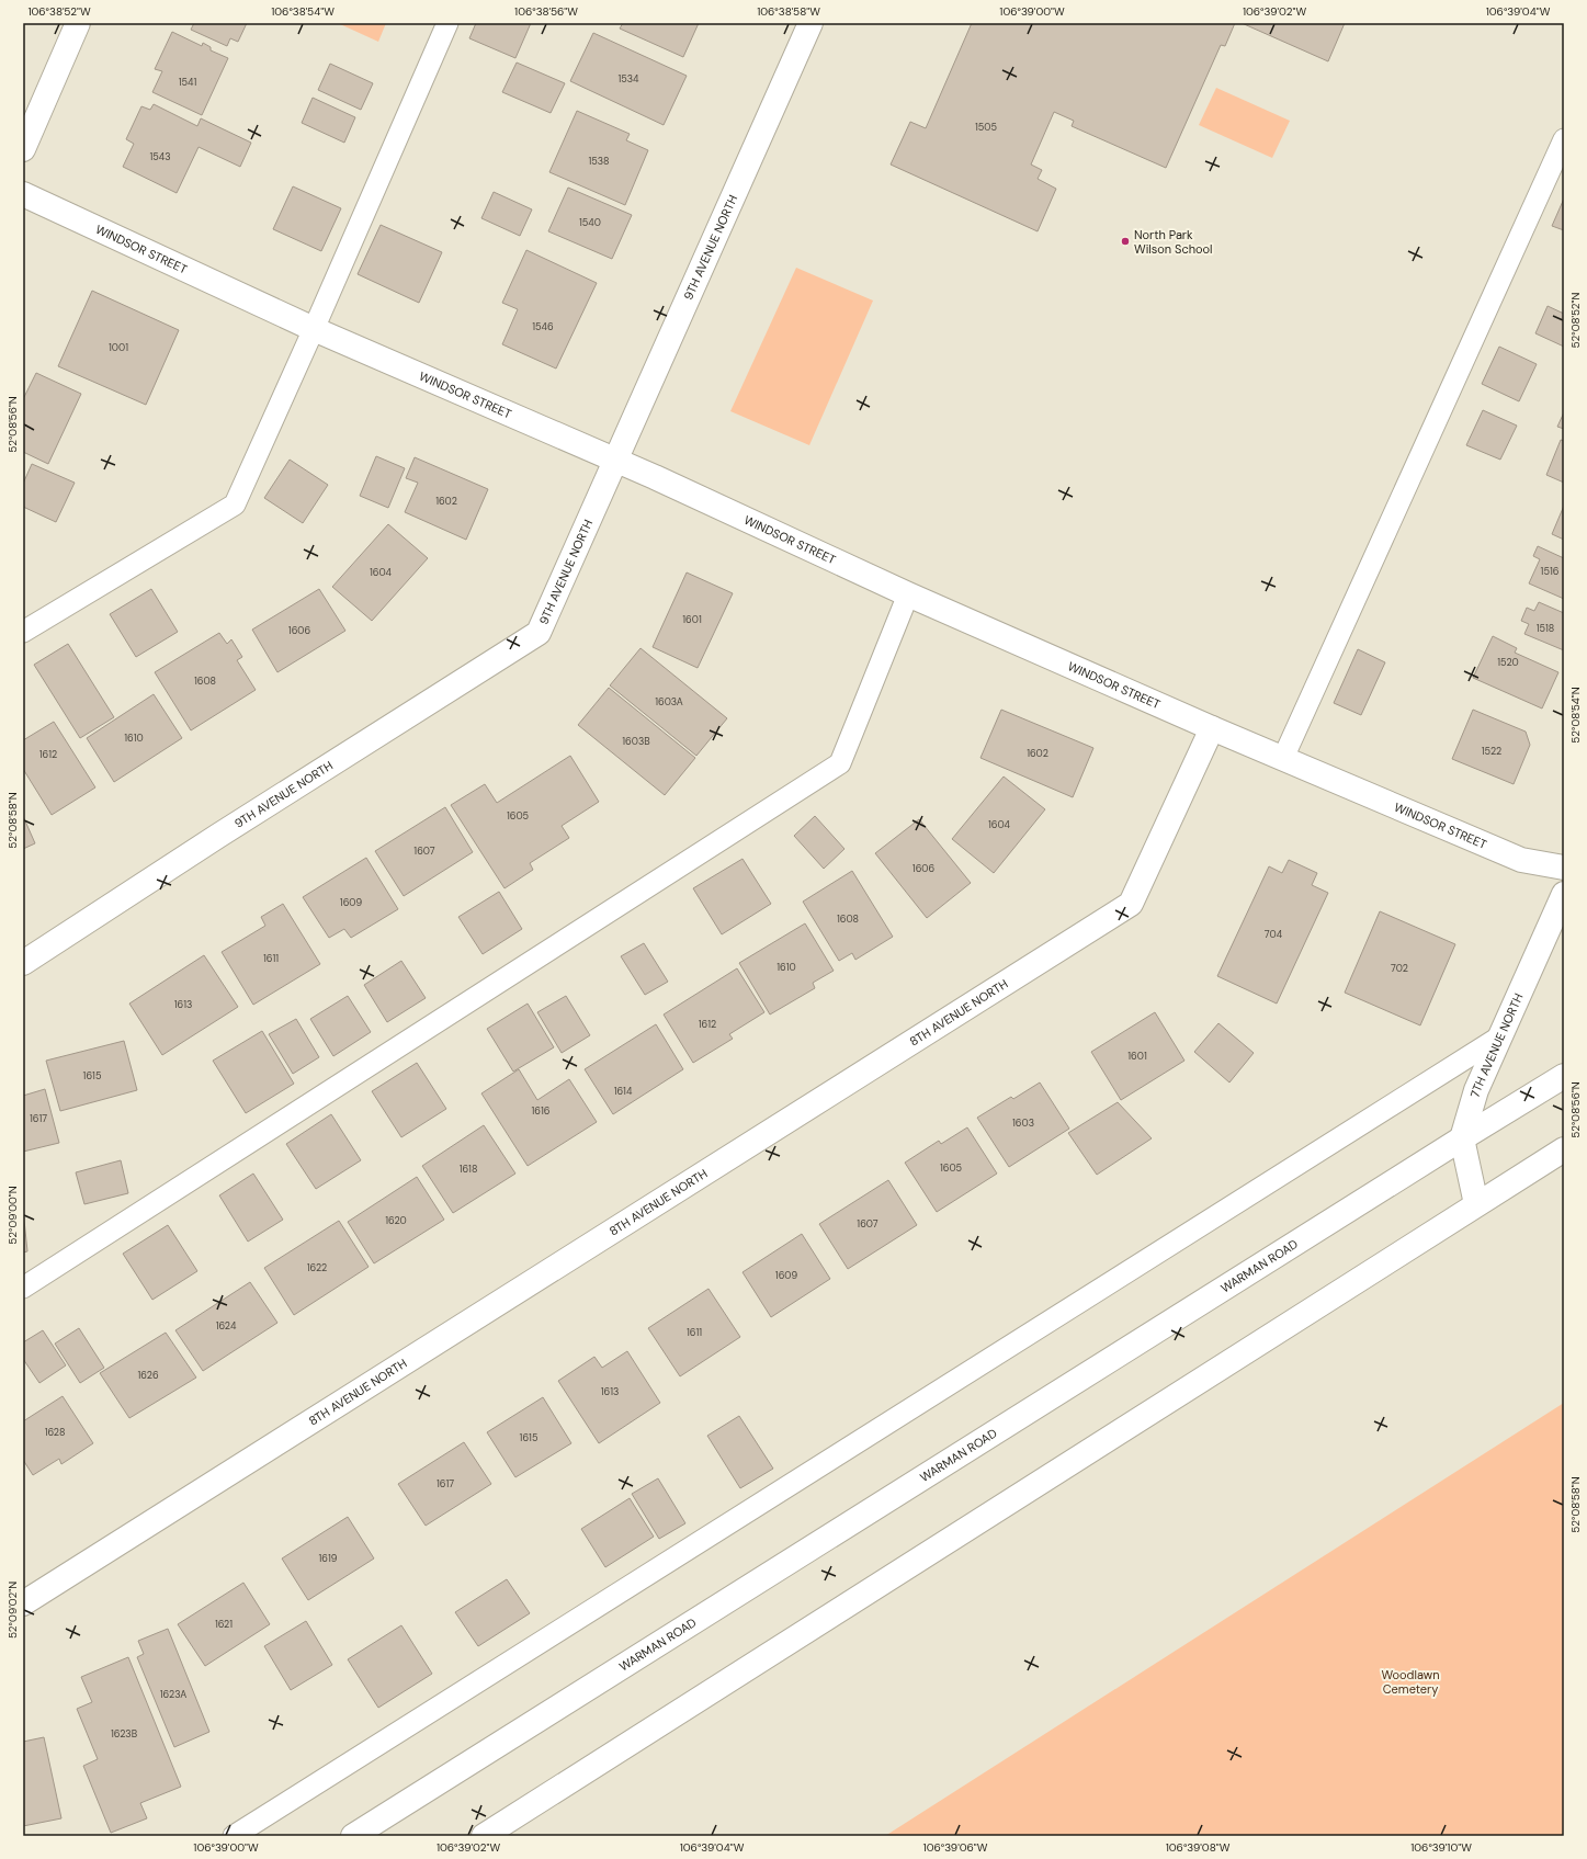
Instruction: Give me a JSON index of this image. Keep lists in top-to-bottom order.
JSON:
{
  "streets": {
    "street": [
      "9TH AVENUE NORTH",
      "WINDSOR STREET",
      "8TH AVENUE NORTH",
      "7TH AVENUE NORTH",
      "WARMAN ROAD"
    ]
  },
  "crossings": [
    ["9TH AVENUE NORTH", "WINDSOR STREET"],
    ["WINDSOR STREET", "8TH AVENUE NORTH"],
    ["7TH AVENUE NORTH", "WARMAN ROAD"]
  ],
  "parks": ["Woodlawn Cemetery"],
  "places": ["North Park Wilson School"],
  "house_numbers": [
    "1534",
    "1541",
    "1505",
    "1543",
    "1538",
    "1540",
    "1546",
    "1001",
    "1602",
    "1516",
    "1604",
    "1601",
    "1518",
    "1606",
    "1520",
    "1608",
    "1603A",
    "1610",
    "1603B",
    "1522",
    "1602",
    "1612",
    "1605",
    "1604",
    "1607",
    "1606",
    "1609",
    "1608",
    "704",
    "1611",
    "1610",
    "702",
    "1613",
    "1612",
    "1601",
    "1615",
    "1614",
    "1616",
    "1617",
    "1603",
    "1605",
    "1618",
    "1620",
    "1607",
    "1622",
    "1609",
    "1624",
    "1611",
    "1626",
    "1613",
    "1628",
    "1615",
    "1617",
    "1619",
    "1621",
    "1623A",
    "1623B"
  ],
  "coordinates": [
    "106°38'52\"W",
    "106°38'54\"W",
    "106°38'56\"W",
    "106°38'58\"W",
    "106°39'00\"W",
    "106°39'02\"W",
    "106°39'04\"W",
    "52°08'52\"N",
    "52°08'56\"N",
    "52°08'54\"N",
    "52°08'58\"N",
    "52°09'00\"N",
    "52°09'02\"N",
    "106°39'06\"W",
    "106°39'08\"W",
    "106°39'10\"W"
  ]
}
